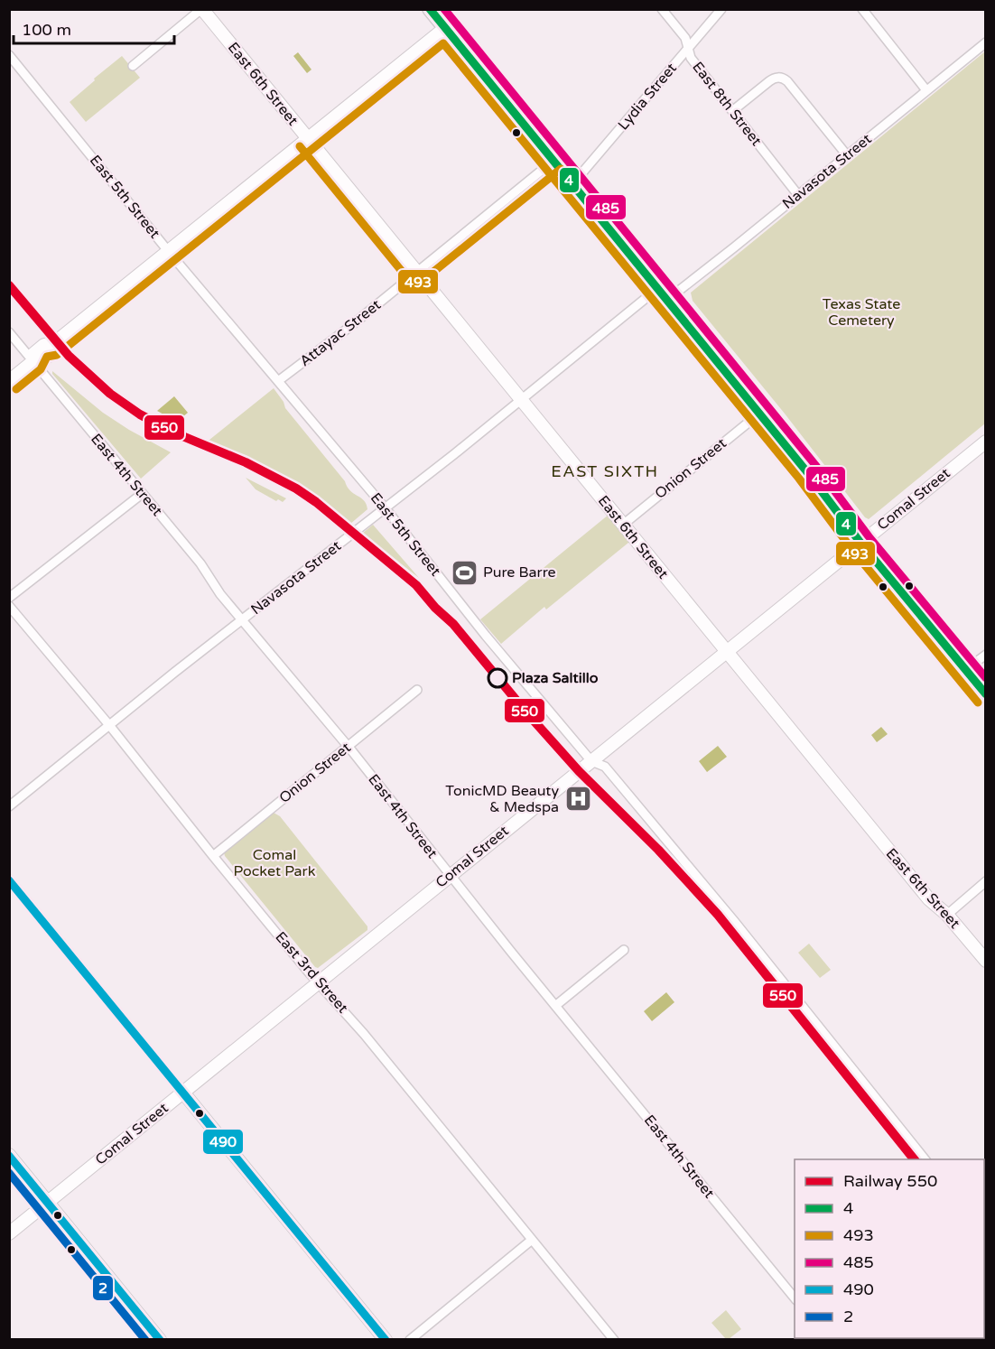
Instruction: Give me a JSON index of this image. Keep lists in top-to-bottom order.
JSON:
{
  "streets": {
    "street": [
      "East 6th Street",
      "Lydia Street",
      "East 8th Street",
      "Navasota Street",
      "East 5th Street",
      "Attayac Street",
      "Onion Street",
      "East 4th Street",
      "Comal Street",
      "East 3rd Street"
    ]
  },
  "crossings": [
    ["East 6th Street", "Navasota Street"],
    ["East 6th Street", "Attayac Street"],
    ["East 6th Street", "Onion Street"],
    ["East 6th Street", "Comal Street"],
    ["Lydia Street", "East 8th Street"],
    ["East 8th Street", "Navasota Street"],
    ["Navasota Street", "East 5th Street"],
    ["Navasota Street", "East 4th Street"],
    ["Navasota Street", "East 3rd Street"],
    ["East 5th Street", "Attayac Street"],
    ["East 5th Street", "Comal Street"],
    ["Onion Street", "East 4th Street"],
    ["Onion Street", "East 3rd Street"],
    ["East 4th Street", "Comal Street"],
    ["Comal Street", "East 3rd Street"]
  ],
  "districts": ["EAST SIXTH"],
  "parks": ["Texas State Cemetery", "Comal Pocket Park"],
  "places": {
    "sports": ["Pure Barre"],
    "other": ["Plaza Saltillo"],
    "hospital": ["TonicMD Beauty & Medspa"]
  },
  "lines": [
    "transit line 4",
    "transit line 485",
    "transit line 493",
    "rail line 550",
    "transit line 490",
    "transit line 2"
  ],
  "legend": [
    "Railway 550",
    "4",
    "493",
    "485",
    "490",
    "2"
  ],
  "scale_bar": "100 m"
}
